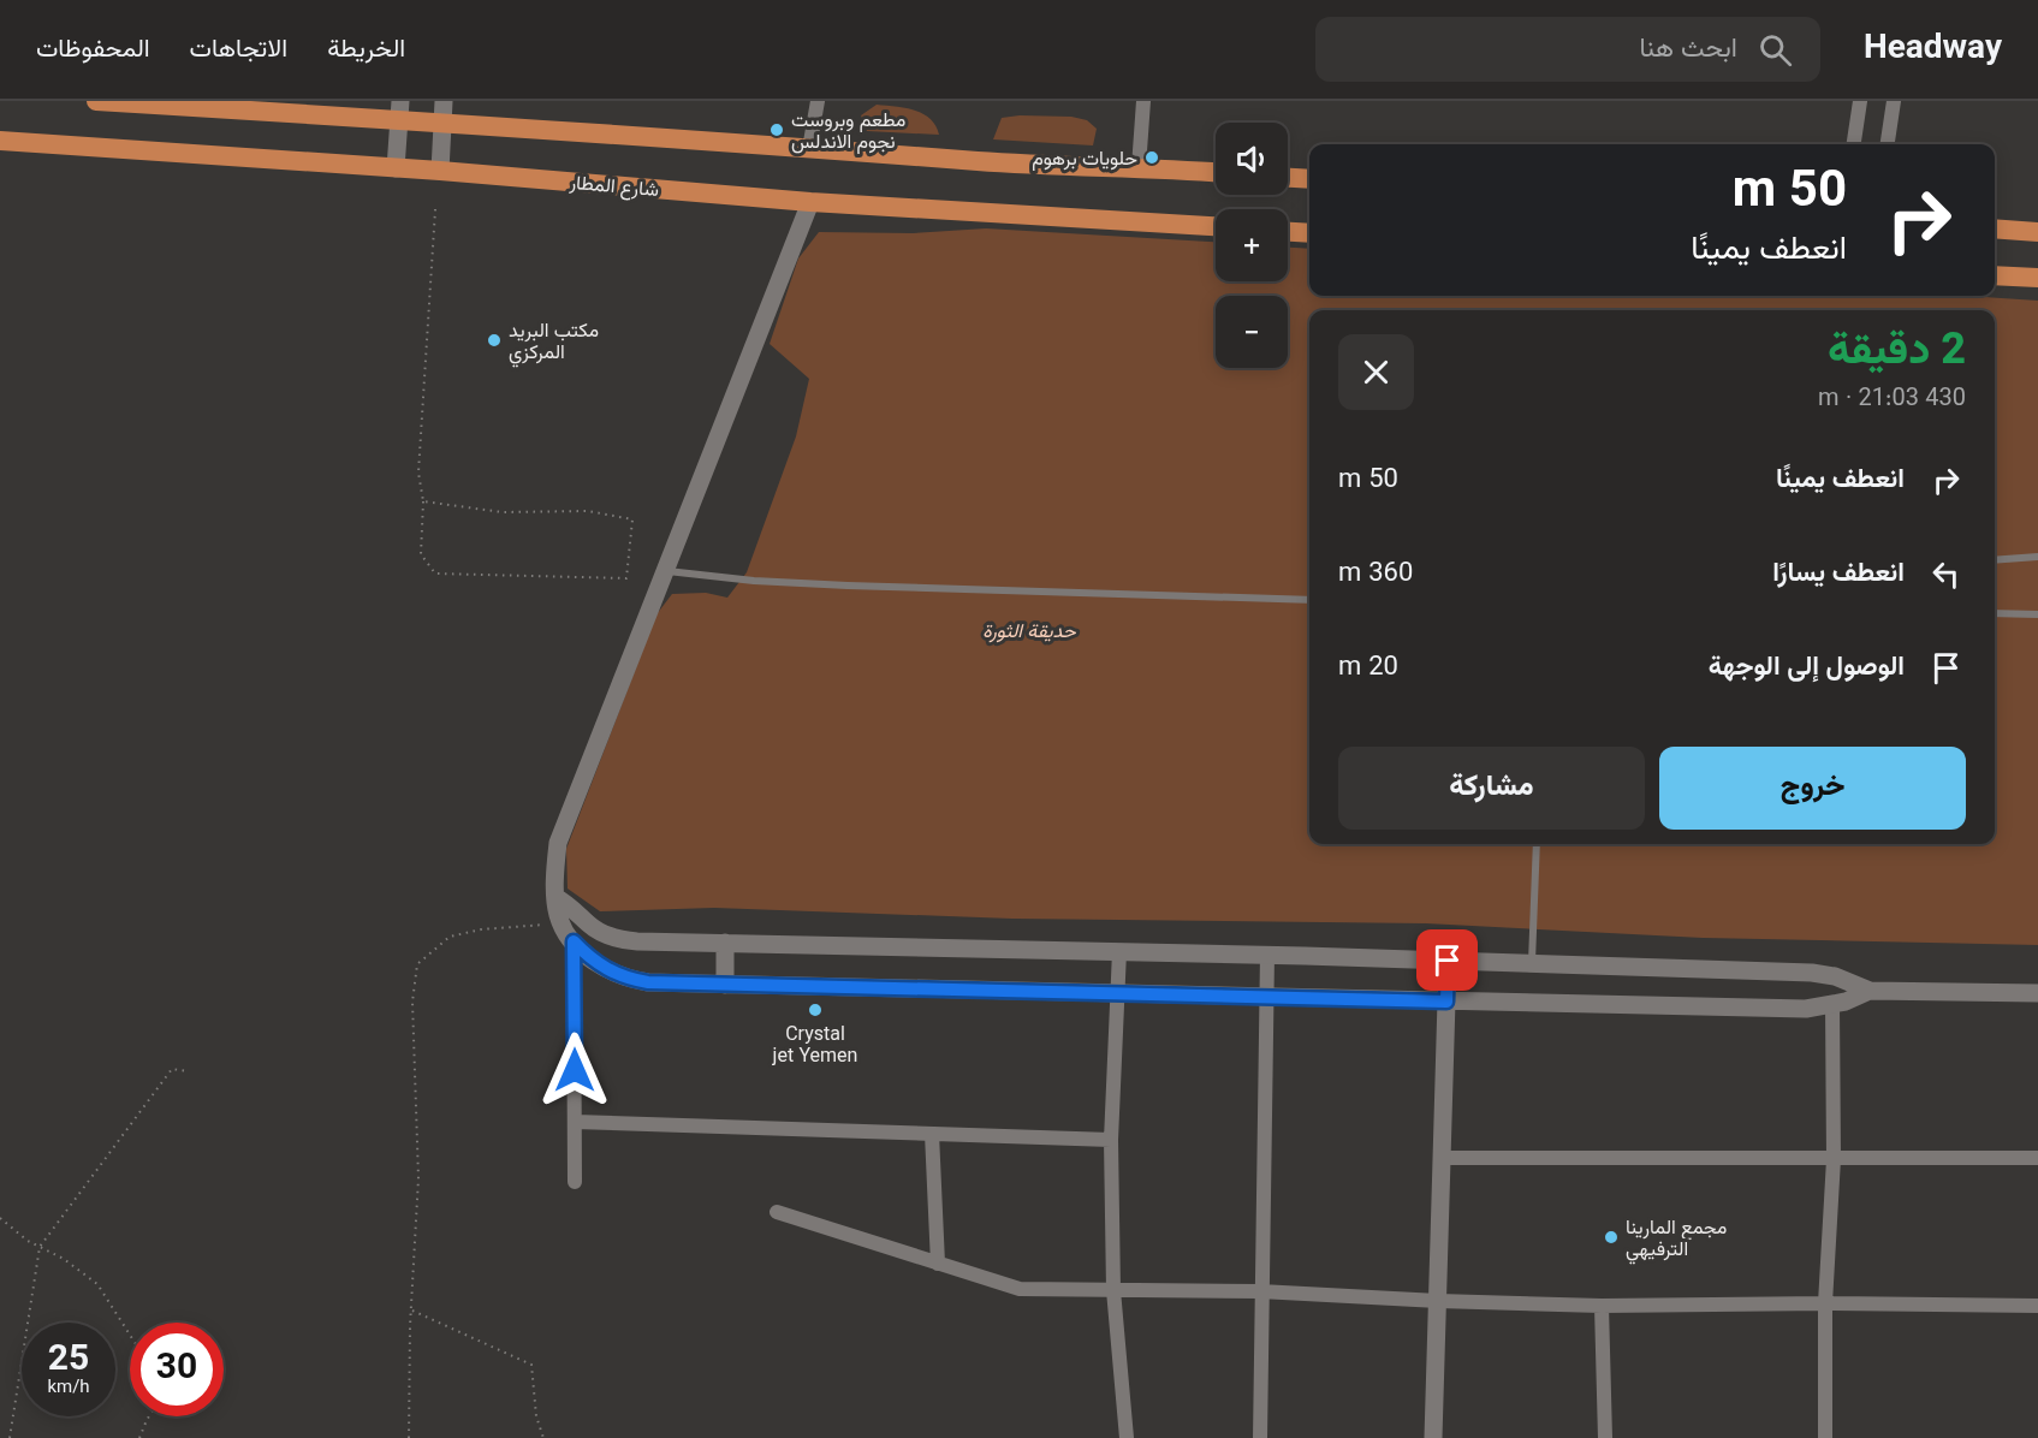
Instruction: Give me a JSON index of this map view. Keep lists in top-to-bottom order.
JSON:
{
  "streets": {
    "main road": ["شارع المطار"]
  },
  "parks": ["حديقة الثورة"],
  "places": [
    "مطعم وبروست نجوم الاندلس",
    "حلويات برهوم",
    "مكتب البريد المركزي",
    "Crystal jet Yemen",
    "مجمع المارينا الترفيهي"
  ],
  "page": {
    "header": "Headway",
    "search": "ابحث هنا",
    "nav": ["الخريطة", "الاتجاهات", "المحفوظات"],
    "map_buttons": ["+", "−"],
    "turn": ["50 m", "انعطف يمينًا"],
    "heading": ["2 دقيقة", "430 m · 21:03"],
    "list": [
      {
        "name": "انعطف يمينًا",
        "value": "50 m"
      },
      {
        "name": "انعطف يسارًا",
        "value": "360 m"
      },
      {
        "name": "الوصول إلى الوجهة",
        "value": "20 m"
      }
    ],
    "buttons": ["خروج", "مشاركة"],
    "speed": "25 km/h",
    "limit": "30"
  }
}
